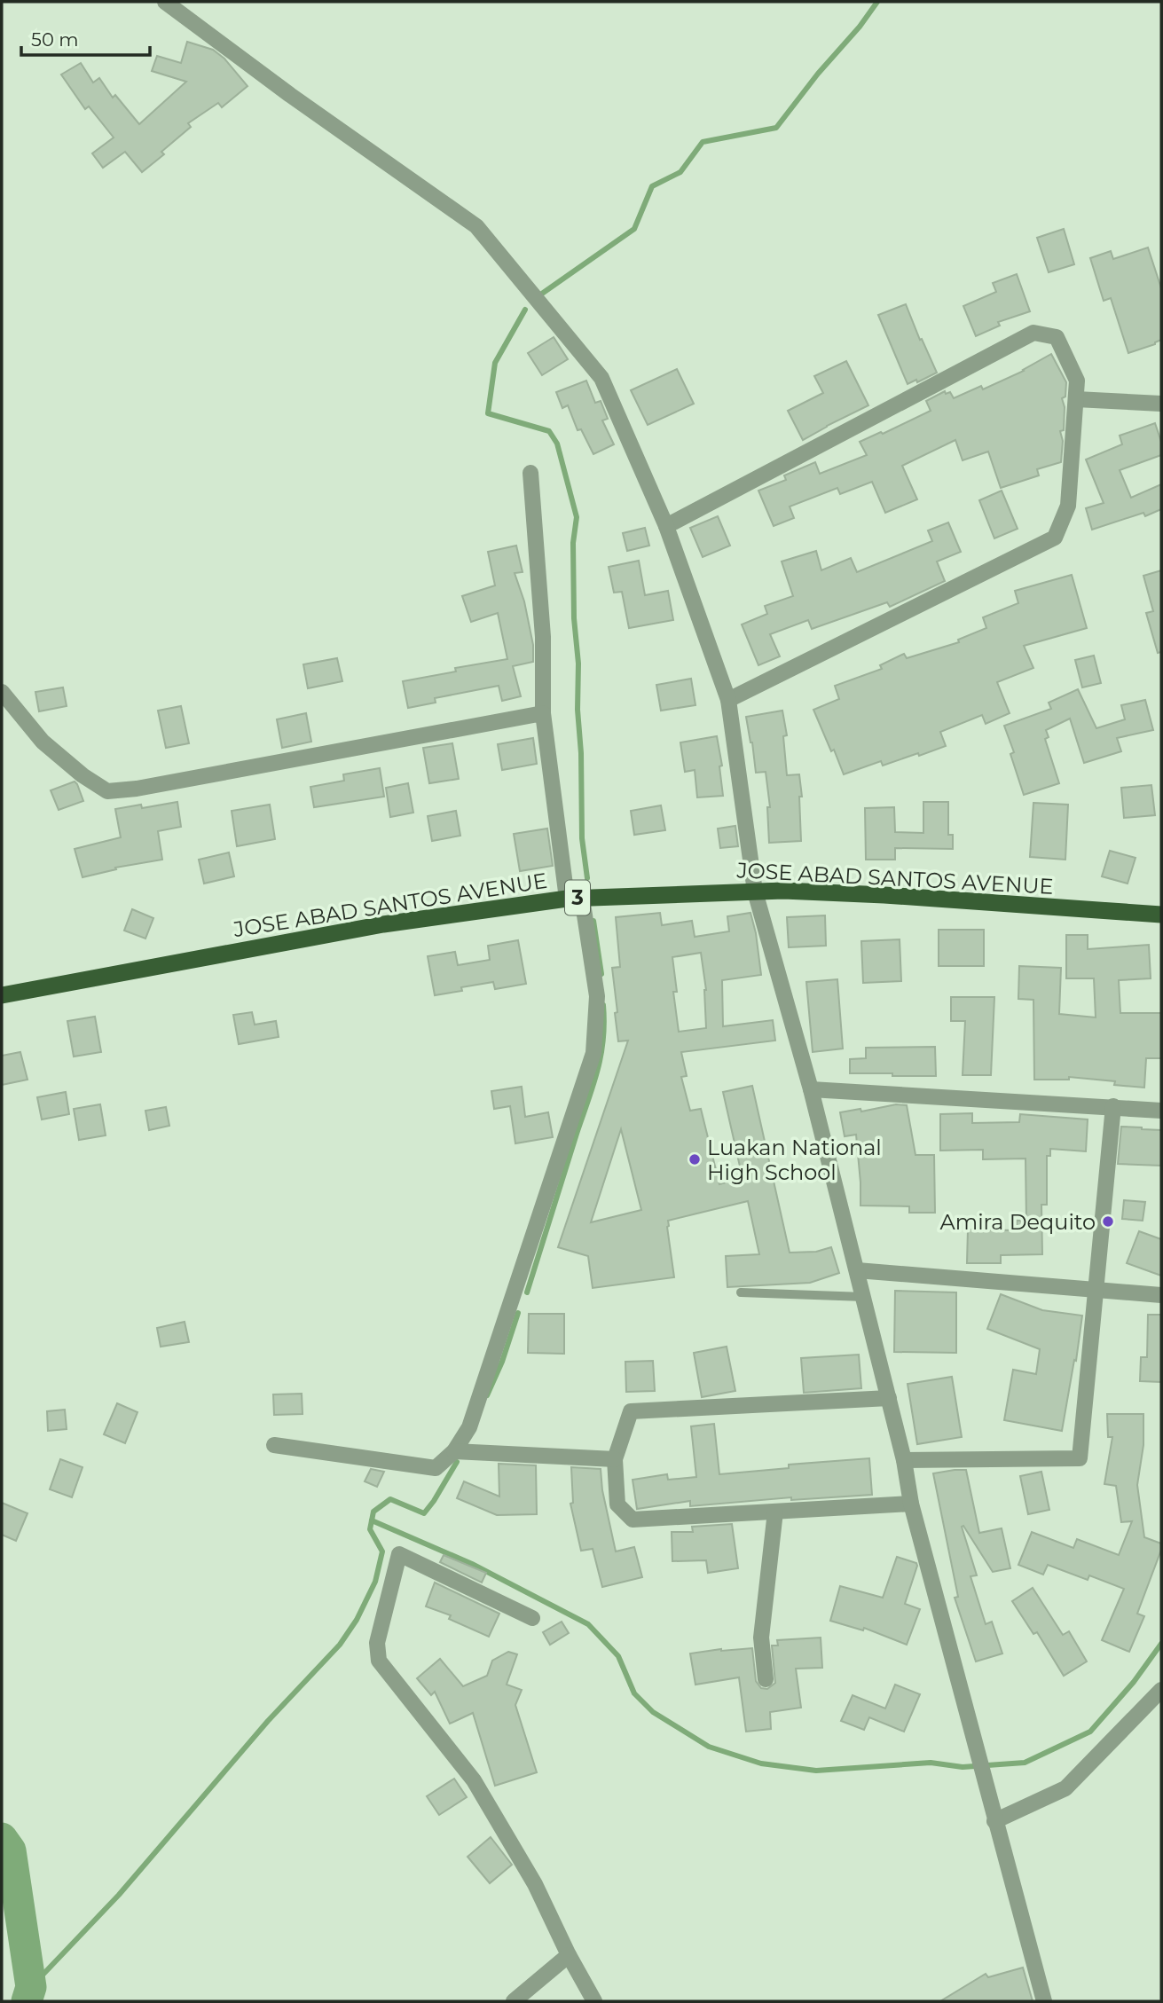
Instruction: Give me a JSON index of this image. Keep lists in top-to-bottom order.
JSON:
{
  "streets": {
    "highway": ["JOSE ABAD SANTOS AVENUE", "3"]
  },
  "places": ["Luakan National High School", "Amira Dequito"],
  "scale_bar": "50 m"
}
